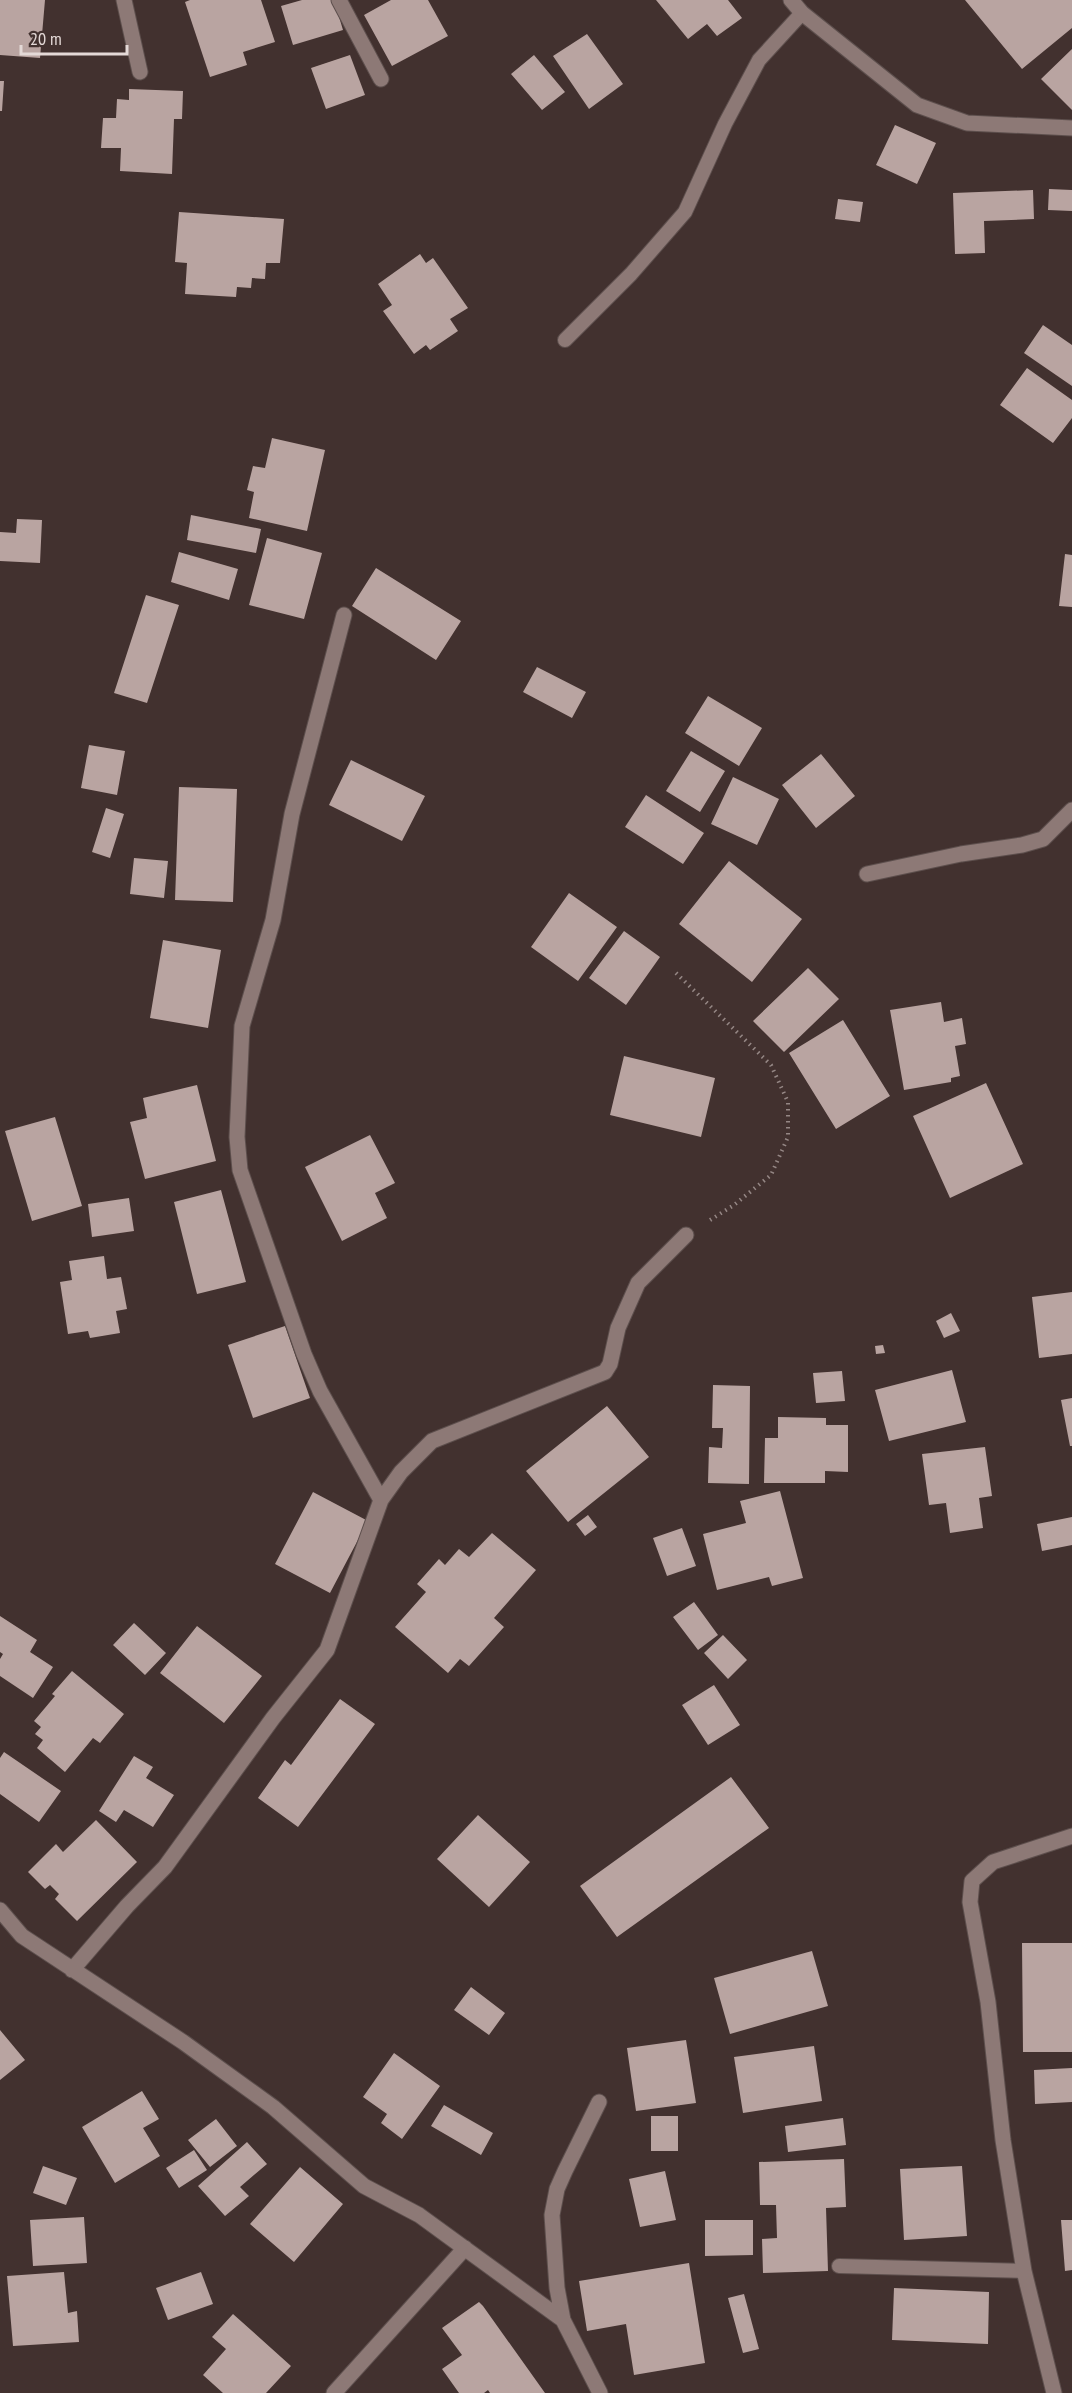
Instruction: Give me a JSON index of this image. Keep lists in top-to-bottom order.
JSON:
{
  "scale_bar": "20 m"
}
